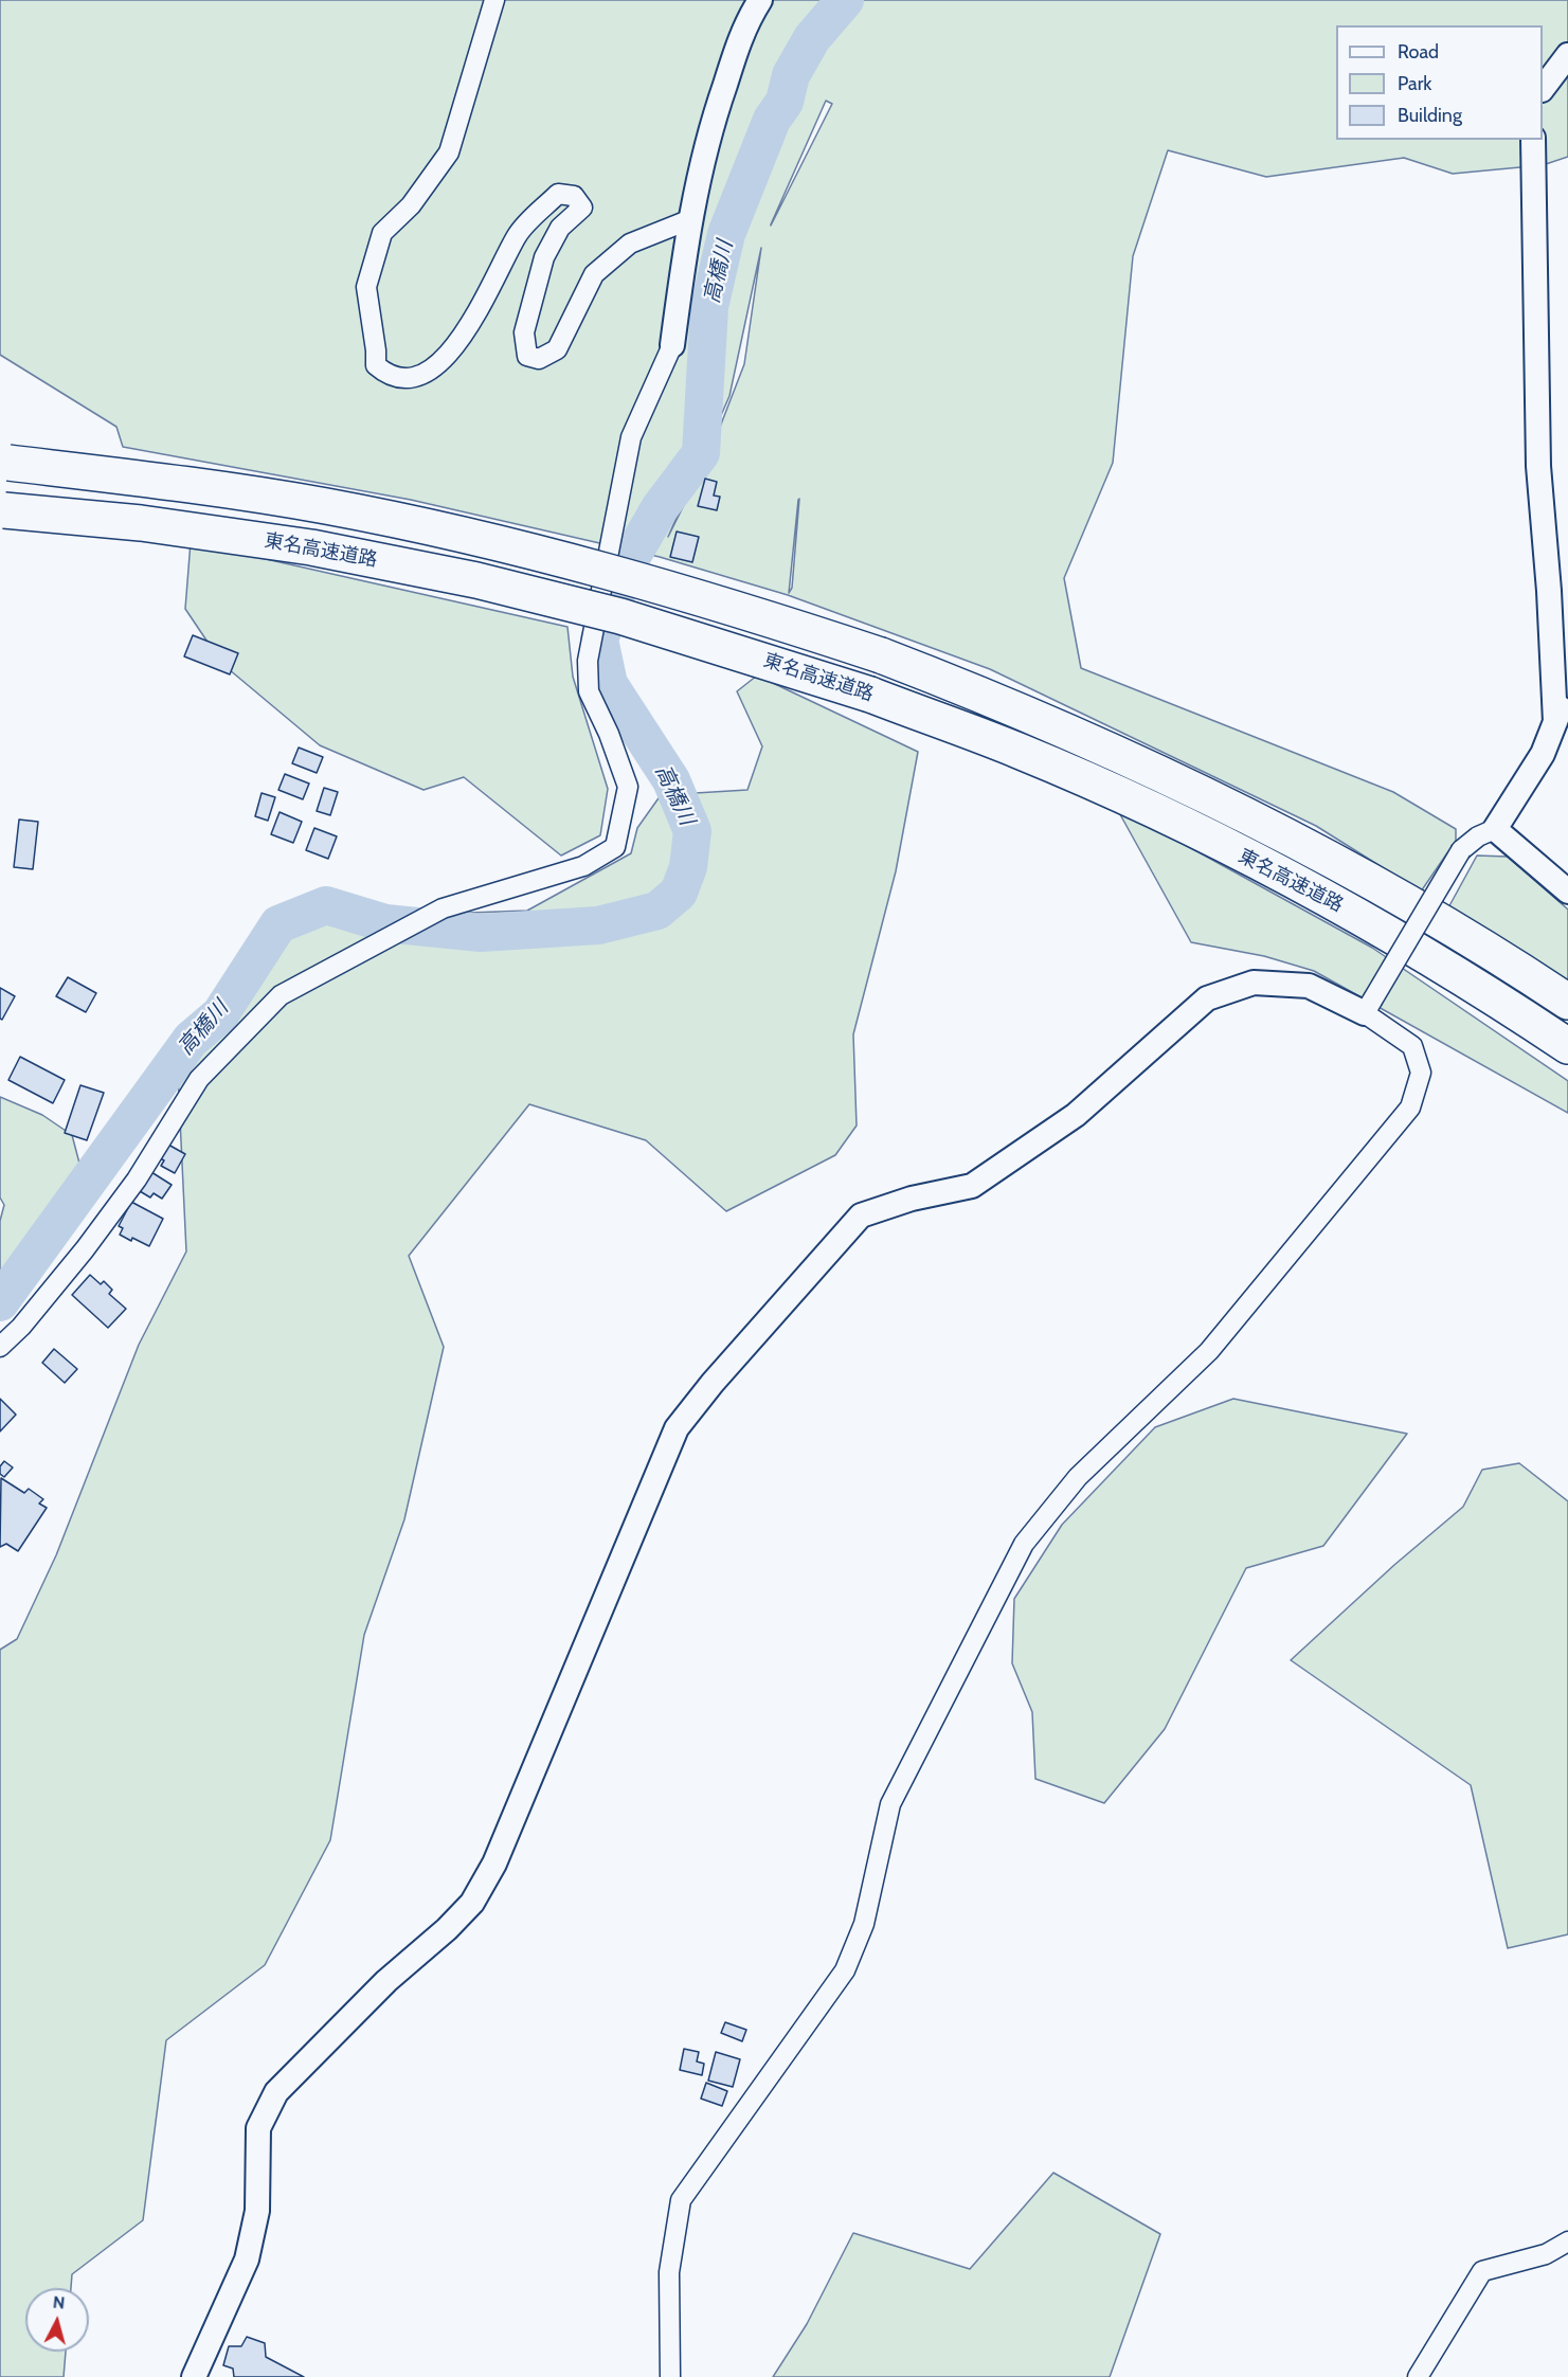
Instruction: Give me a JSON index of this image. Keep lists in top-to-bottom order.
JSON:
{
  "streets": {
    "highway": ["東名高速道路"]
  },
  "water": ["高橋川"],
  "legend": ["Road", "Park", "Building"],
  "north": "top"
}
